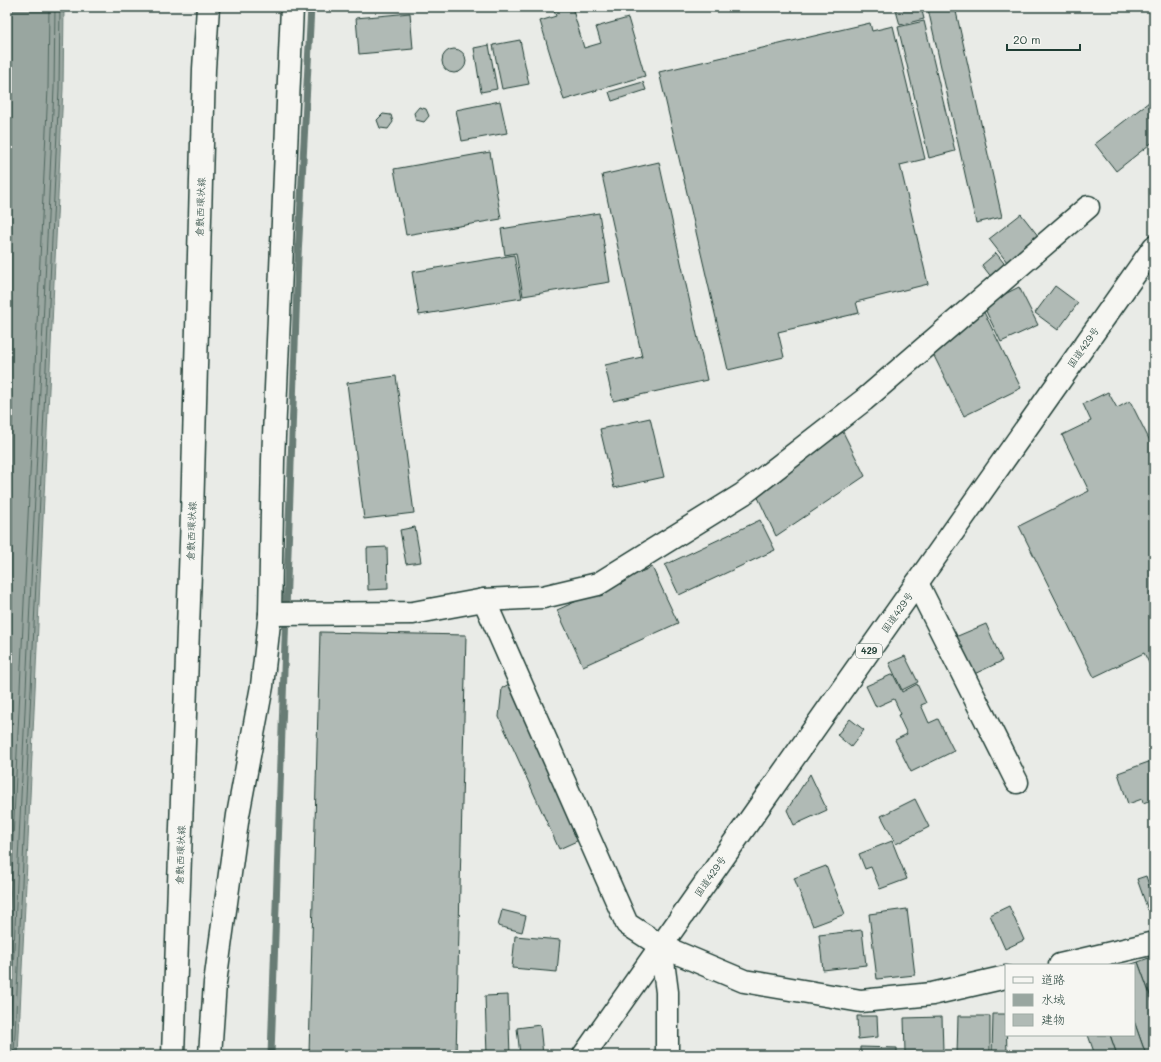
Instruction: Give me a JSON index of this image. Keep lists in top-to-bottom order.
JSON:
{
  "streets": {
    "main road": ["倉敷西環状線", "国道429号", "429"]
  },
  "legend": ["道路", "水域", "建物"],
  "scale_bar": "20 m"
}
